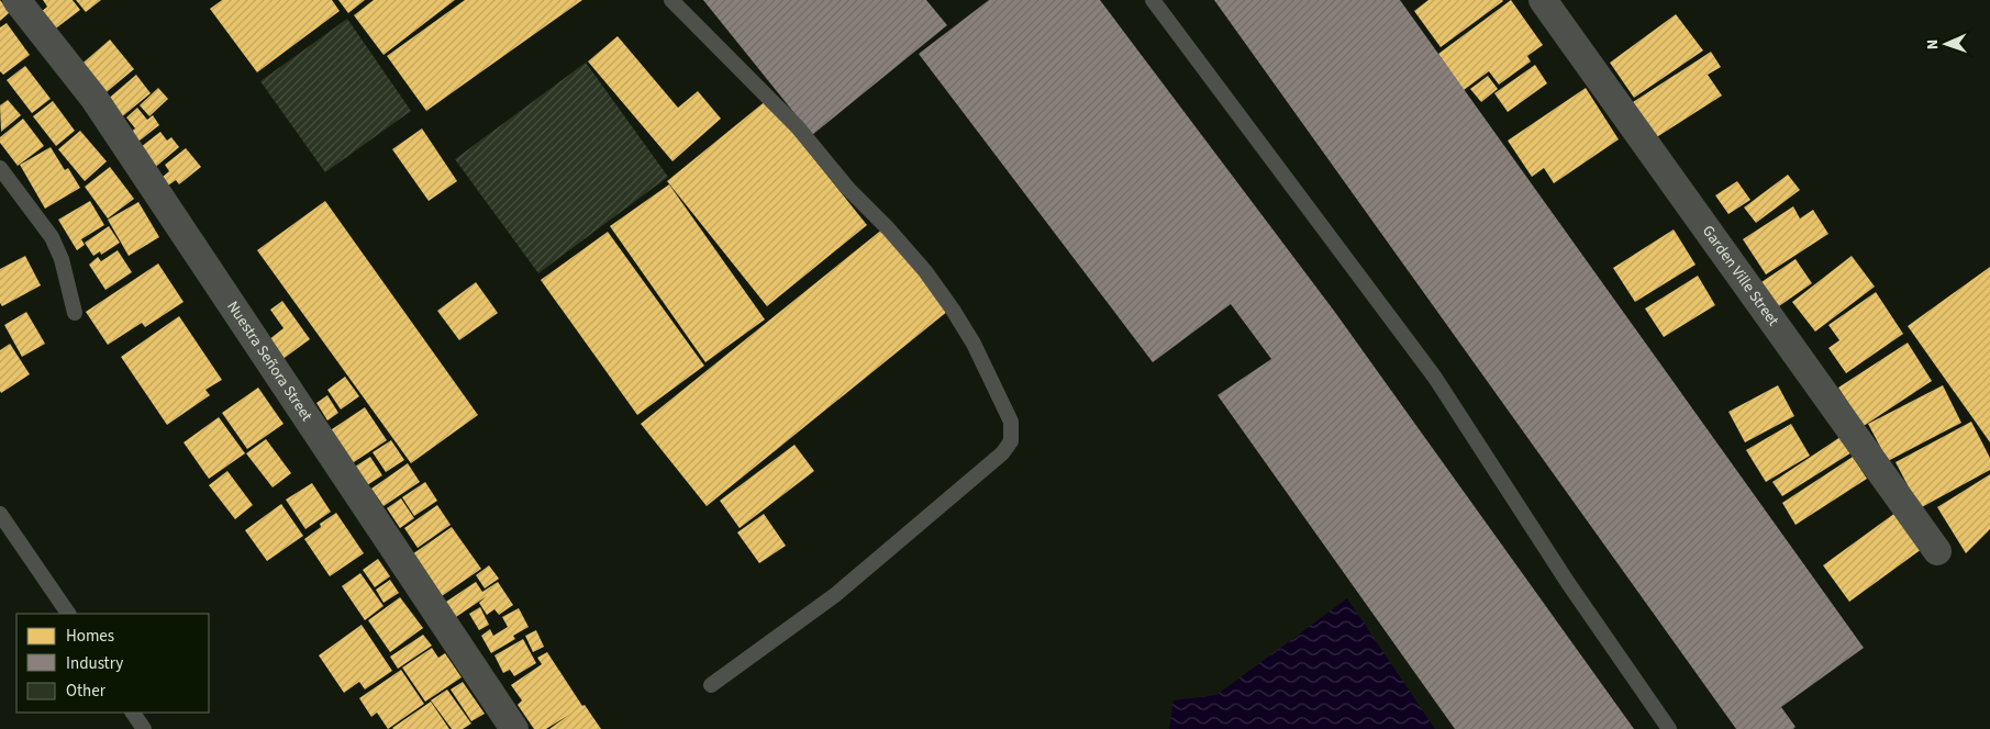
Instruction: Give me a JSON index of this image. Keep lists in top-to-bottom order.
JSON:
{
  "streets": {
    "street": ["Garden Ville Street", "Nuestra Señora Street"]
  },
  "legend": ["Homes", "Industry", "Other"],
  "north": "left"
}
